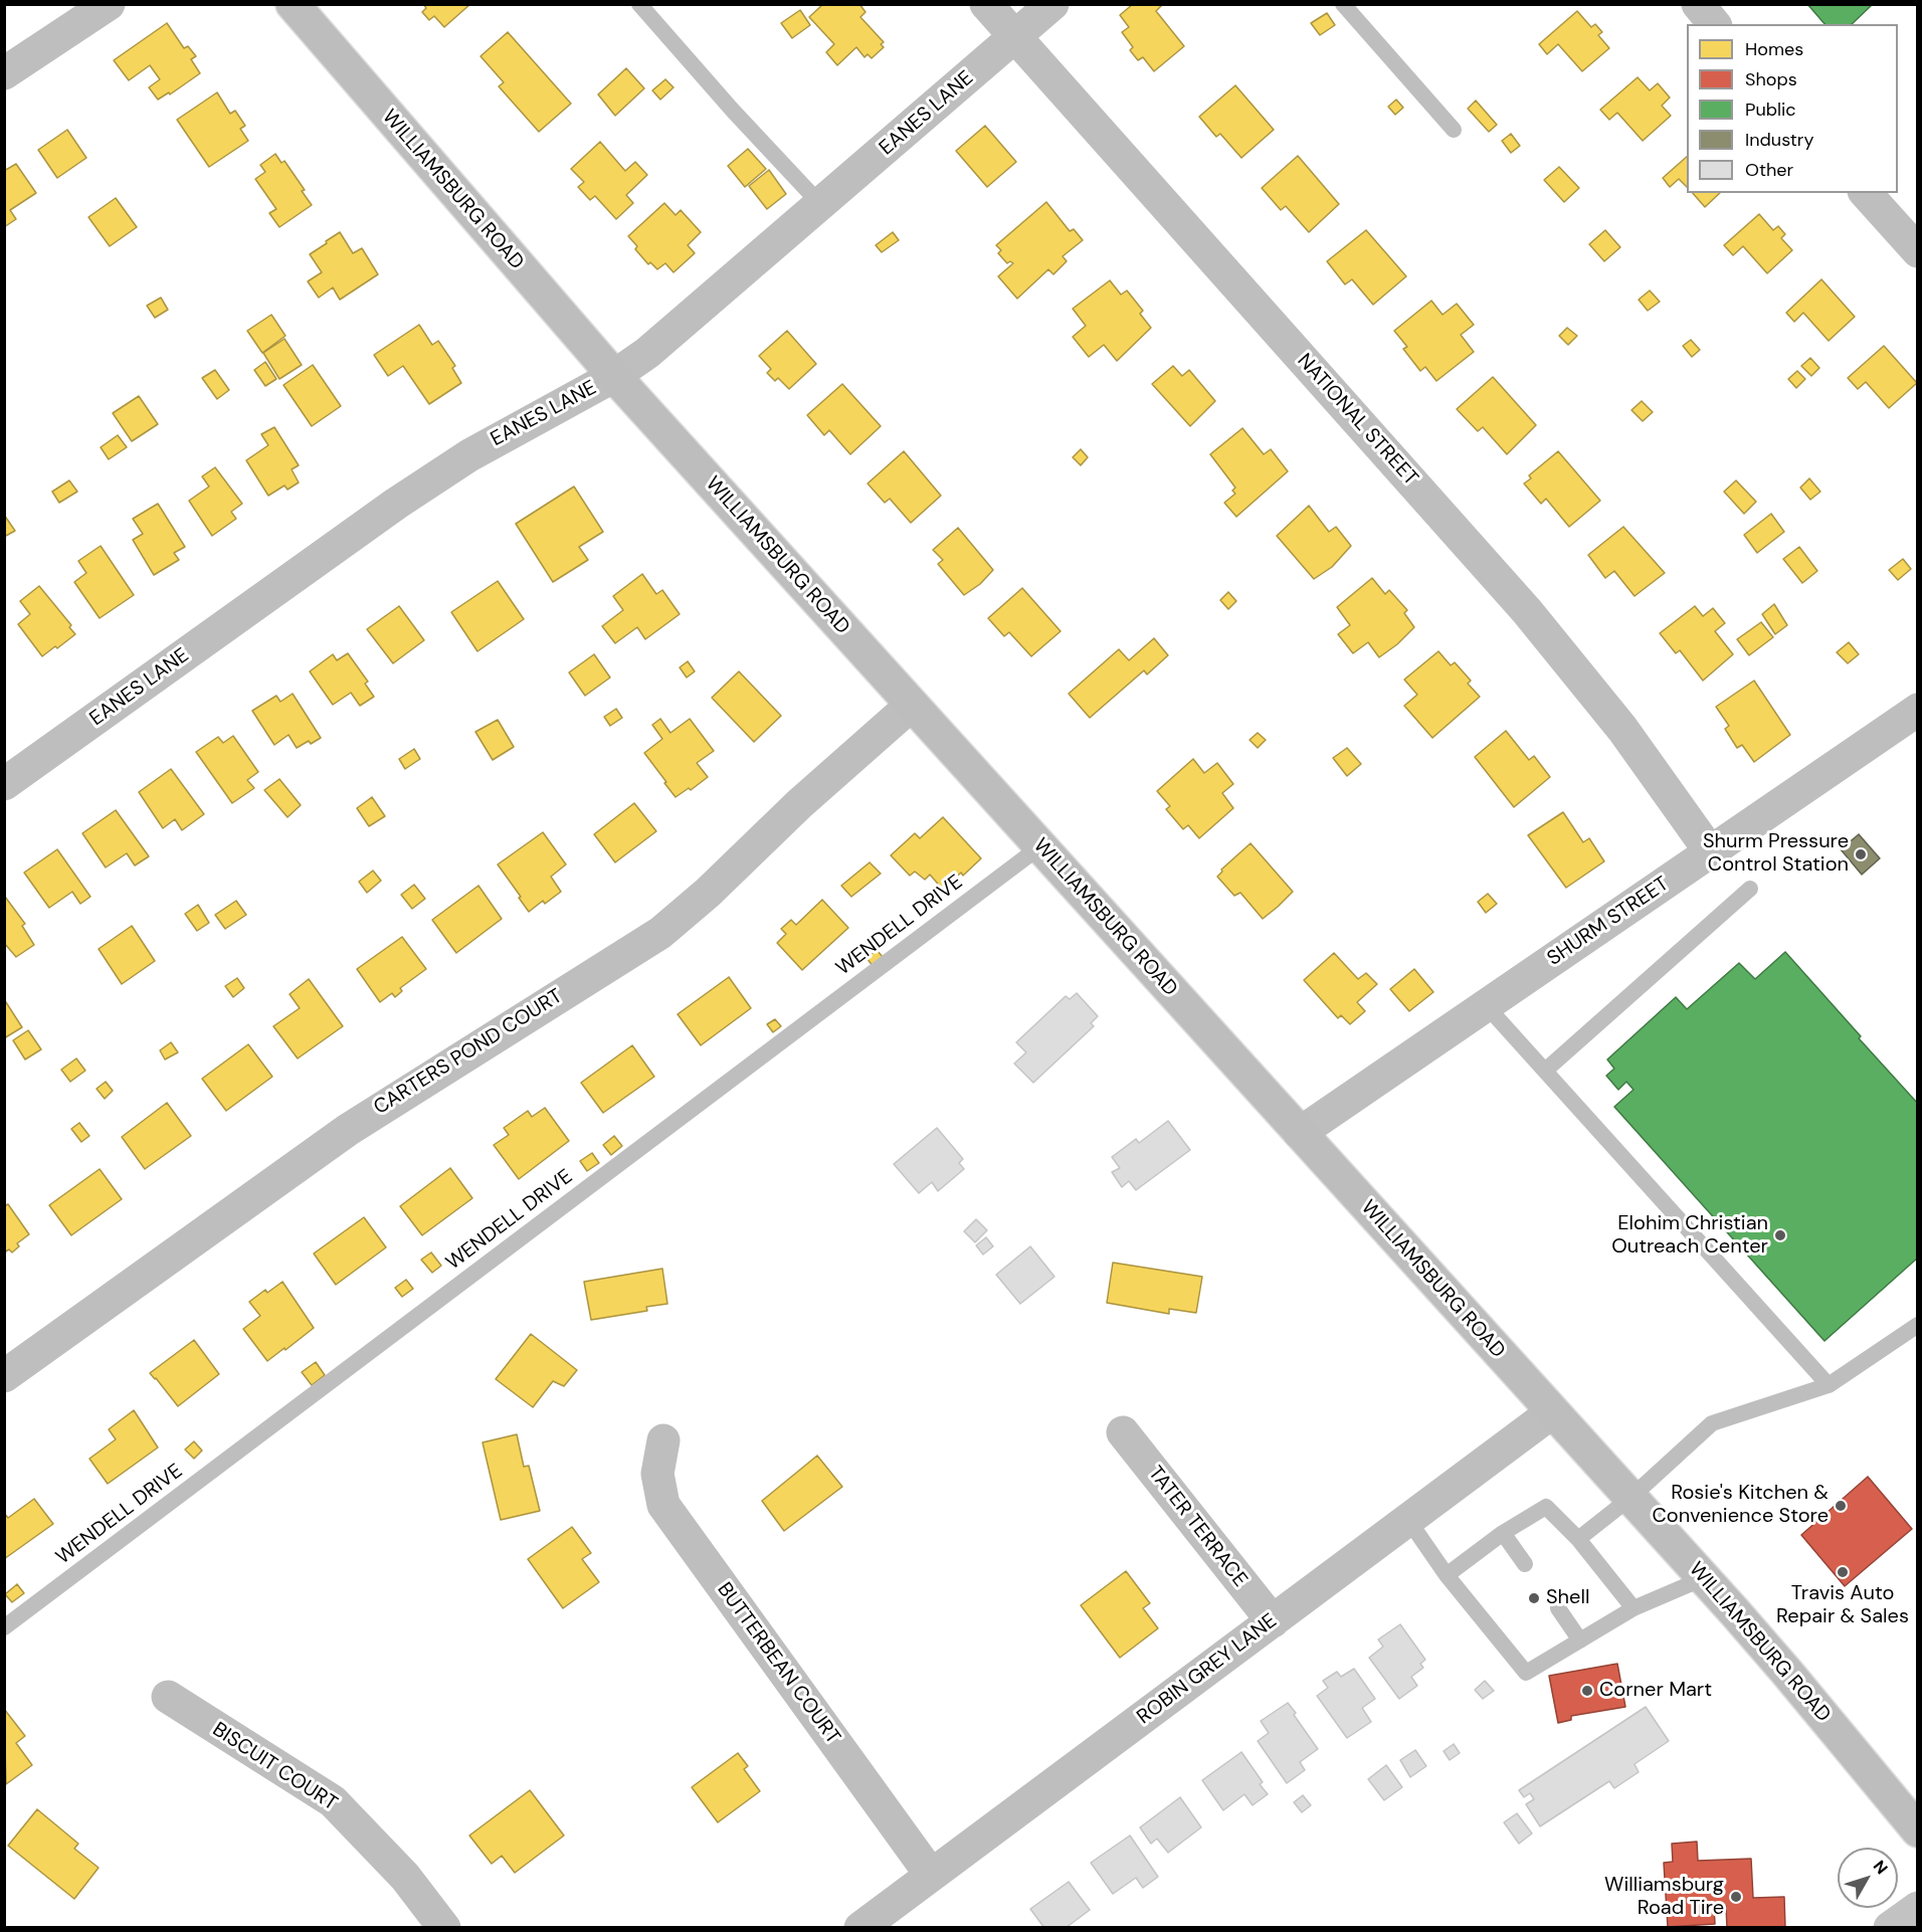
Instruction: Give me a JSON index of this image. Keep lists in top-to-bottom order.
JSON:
{
  "streets": {
    "main road": ["WILLIAMSBURG ROAD"],
    "street": [
      "EANES LANE",
      "NATIONAL STREET",
      "SHURM STREET",
      "CARTERS POND COURT",
      "TATER TERRACE",
      "BUTTERBEAN COURT",
      "ROBIN GREY LANE",
      "BISCUIT COURT"
    ],
    "lane": ["WENDELL DRIVE"]
  },
  "crossings": [
    ["EANES LANE", "WILLIAMSBURG ROAD"],
    ["EANES LANE", "NATIONAL STREET"],
    ["WILLIAMSBURG ROAD", "SHURM STREET"],
    ["WILLIAMSBURG ROAD", "WENDELL DRIVE"],
    ["WILLIAMSBURG ROAD", "CARTERS POND COURT"],
    ["WILLIAMSBURG ROAD", "ROBIN GREY LANE"],
    ["NATIONAL STREET", "SHURM STREET"],
    ["TATER TERRACE", "ROBIN GREY LANE"],
    ["BUTTERBEAN COURT", "ROBIN GREY LANE"]
  ],
  "places": [
    "Shurm Pressure Control Station",
    "Elohim Christian Outreach Center",
    "Rosie's Kitchen & Convenience Store",
    "Travis Auto Repair & Sales",
    "Shell",
    "Corner Mart",
    "Williamsburg Road Tire"
  ],
  "legend": [
    "Homes",
    "Shops",
    "Public",
    "Industry",
    "Other"
  ],
  "north": "top right"
}
